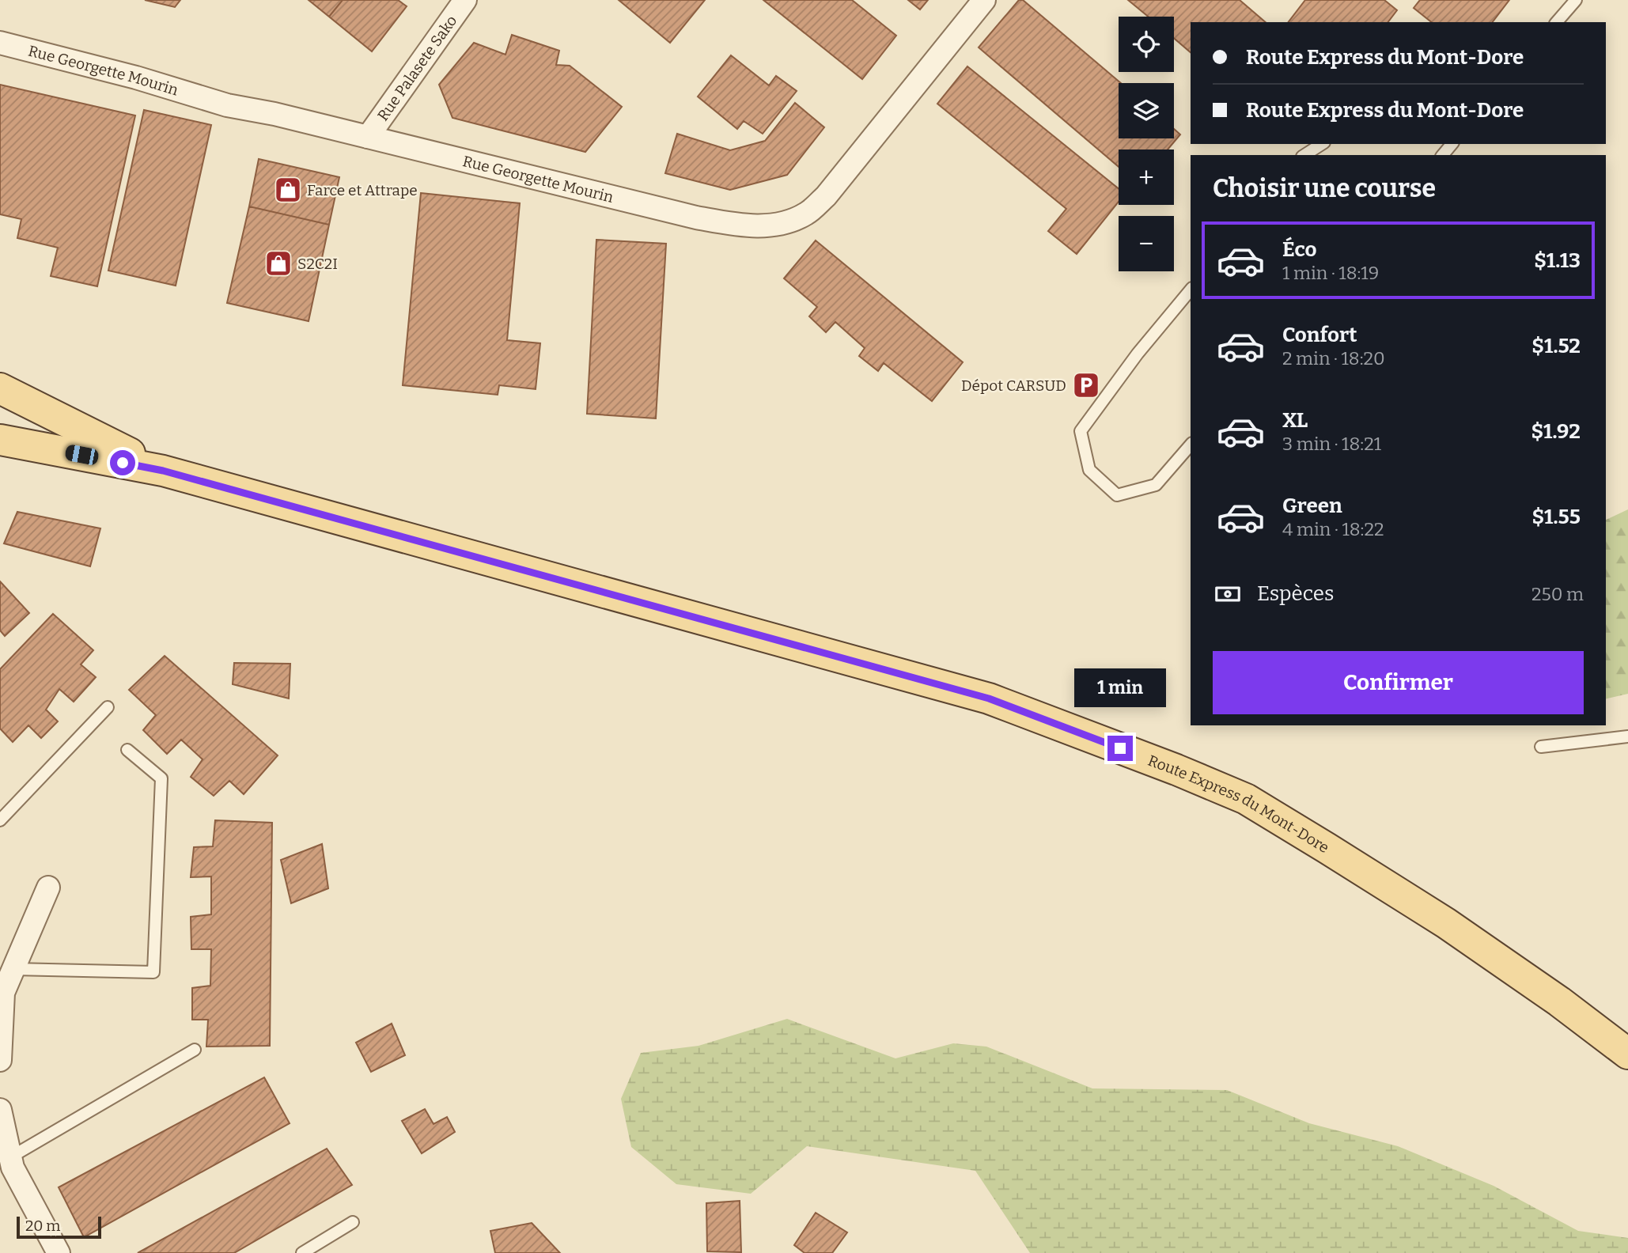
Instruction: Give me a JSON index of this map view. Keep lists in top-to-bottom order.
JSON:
{
  "streets": {
    "main road": ["Route Express du Mont-Dore"],
    "street": ["Rue Palasete Sako", "Rue Georgette Mourin"]
  },
  "crossings": [
    ["Rue Palasete Sako", "Rue Georgette Mourin"]
  ],
  "places": {
    "shop": ["Farce et Attrape", "S2C2I"],
    "parking": ["Dépot CARSUD"]
  },
  "scale_bar": "20 m",
  "page": {
    "map_buttons": ["+", "−"],
    "banner": ["Route Express du Mont-Dore", "Route Express du Mont-Dore"],
    "heading": "Choisir une course",
    "list": [
      {
        "name": "Éco",
        "note": "1 min · 18:19",
        "value": "$1.13"
      },
      {
        "name": "Confort",
        "note": "2 min · 18:20",
        "value": "$1.52"
      },
      {
        "name": "XL",
        "note": "3 min · 18:21",
        "value": "$1.92"
      },
      {
        "name": "Green",
        "note": "4 min · 18:22",
        "value": "$1.55"
      }
    ],
    "pay": ["Espèces", "250 m"],
    "buttons": "Confirmer",
    "bubble": "1 min",
    "scale": "20 m"
  }
}
